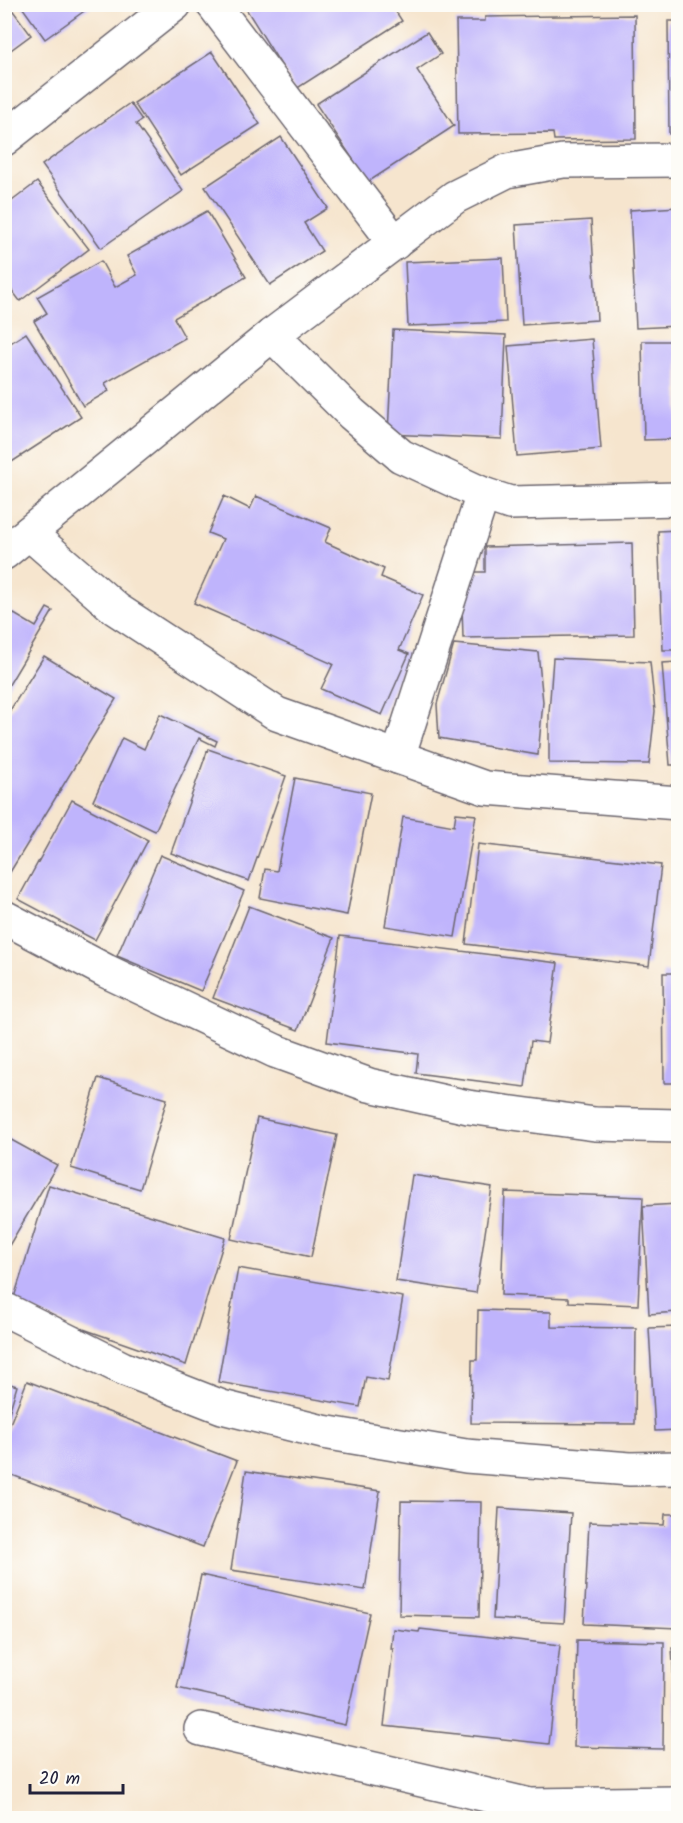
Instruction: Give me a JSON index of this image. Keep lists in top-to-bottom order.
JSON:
{
  "scale_bar": "20 m"
}
